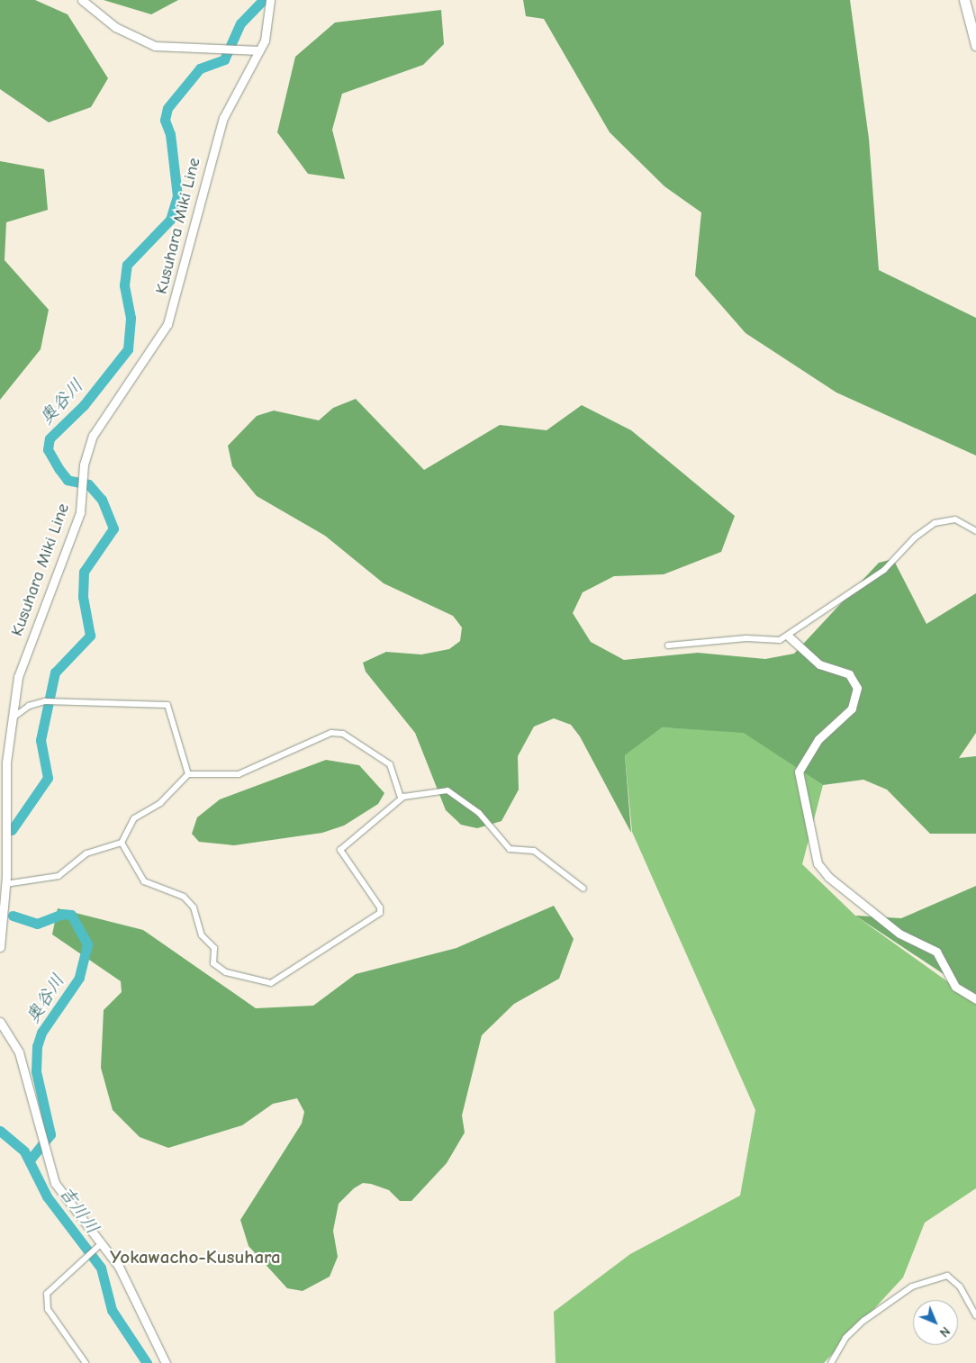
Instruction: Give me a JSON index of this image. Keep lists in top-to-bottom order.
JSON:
{
  "streets": {
    "main road": ["Kusuhara Miki Line"]
  },
  "districts": ["Yokawacho-Kusuhara"],
  "water": ["奥谷川", "吉川川"],
  "north": "bottom right"
}
